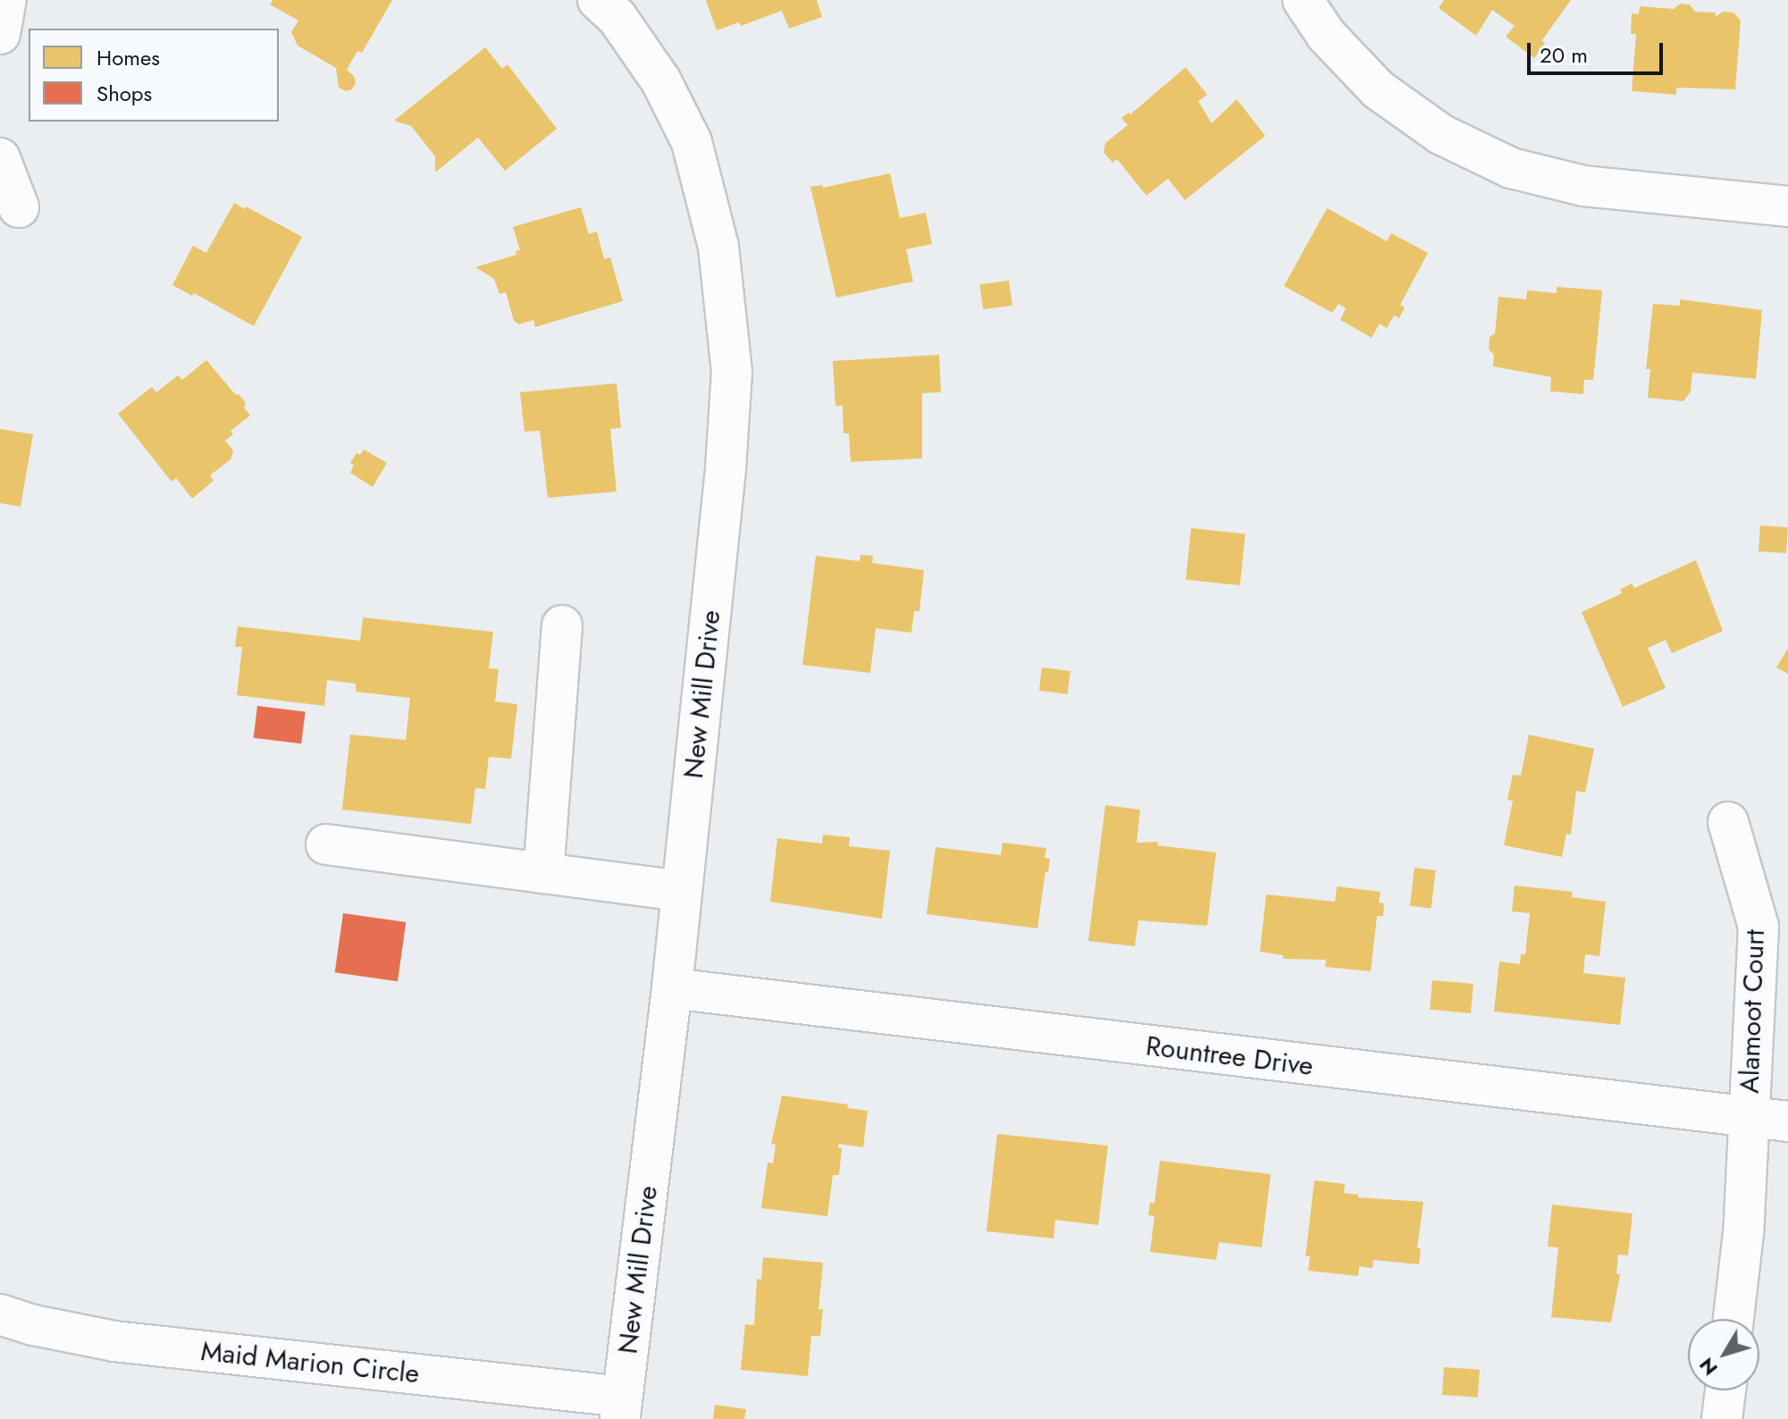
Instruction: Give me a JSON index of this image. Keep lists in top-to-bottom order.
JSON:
{
  "streets": {
    "street": [
      "New Mill Drive",
      "Alamoot Court",
      "Rountree Drive",
      "Maid Marion Circle"
    ]
  },
  "crossings": [
    ["New Mill Drive", "Rountree Drive"],
    ["New Mill Drive", "Maid Marion Circle"],
    ["Alamoot Court", "Rountree Drive"]
  ],
  "legend": ["Homes", "Shops"],
  "scale_bar": "20 m",
  "north": "bottom left"
}
